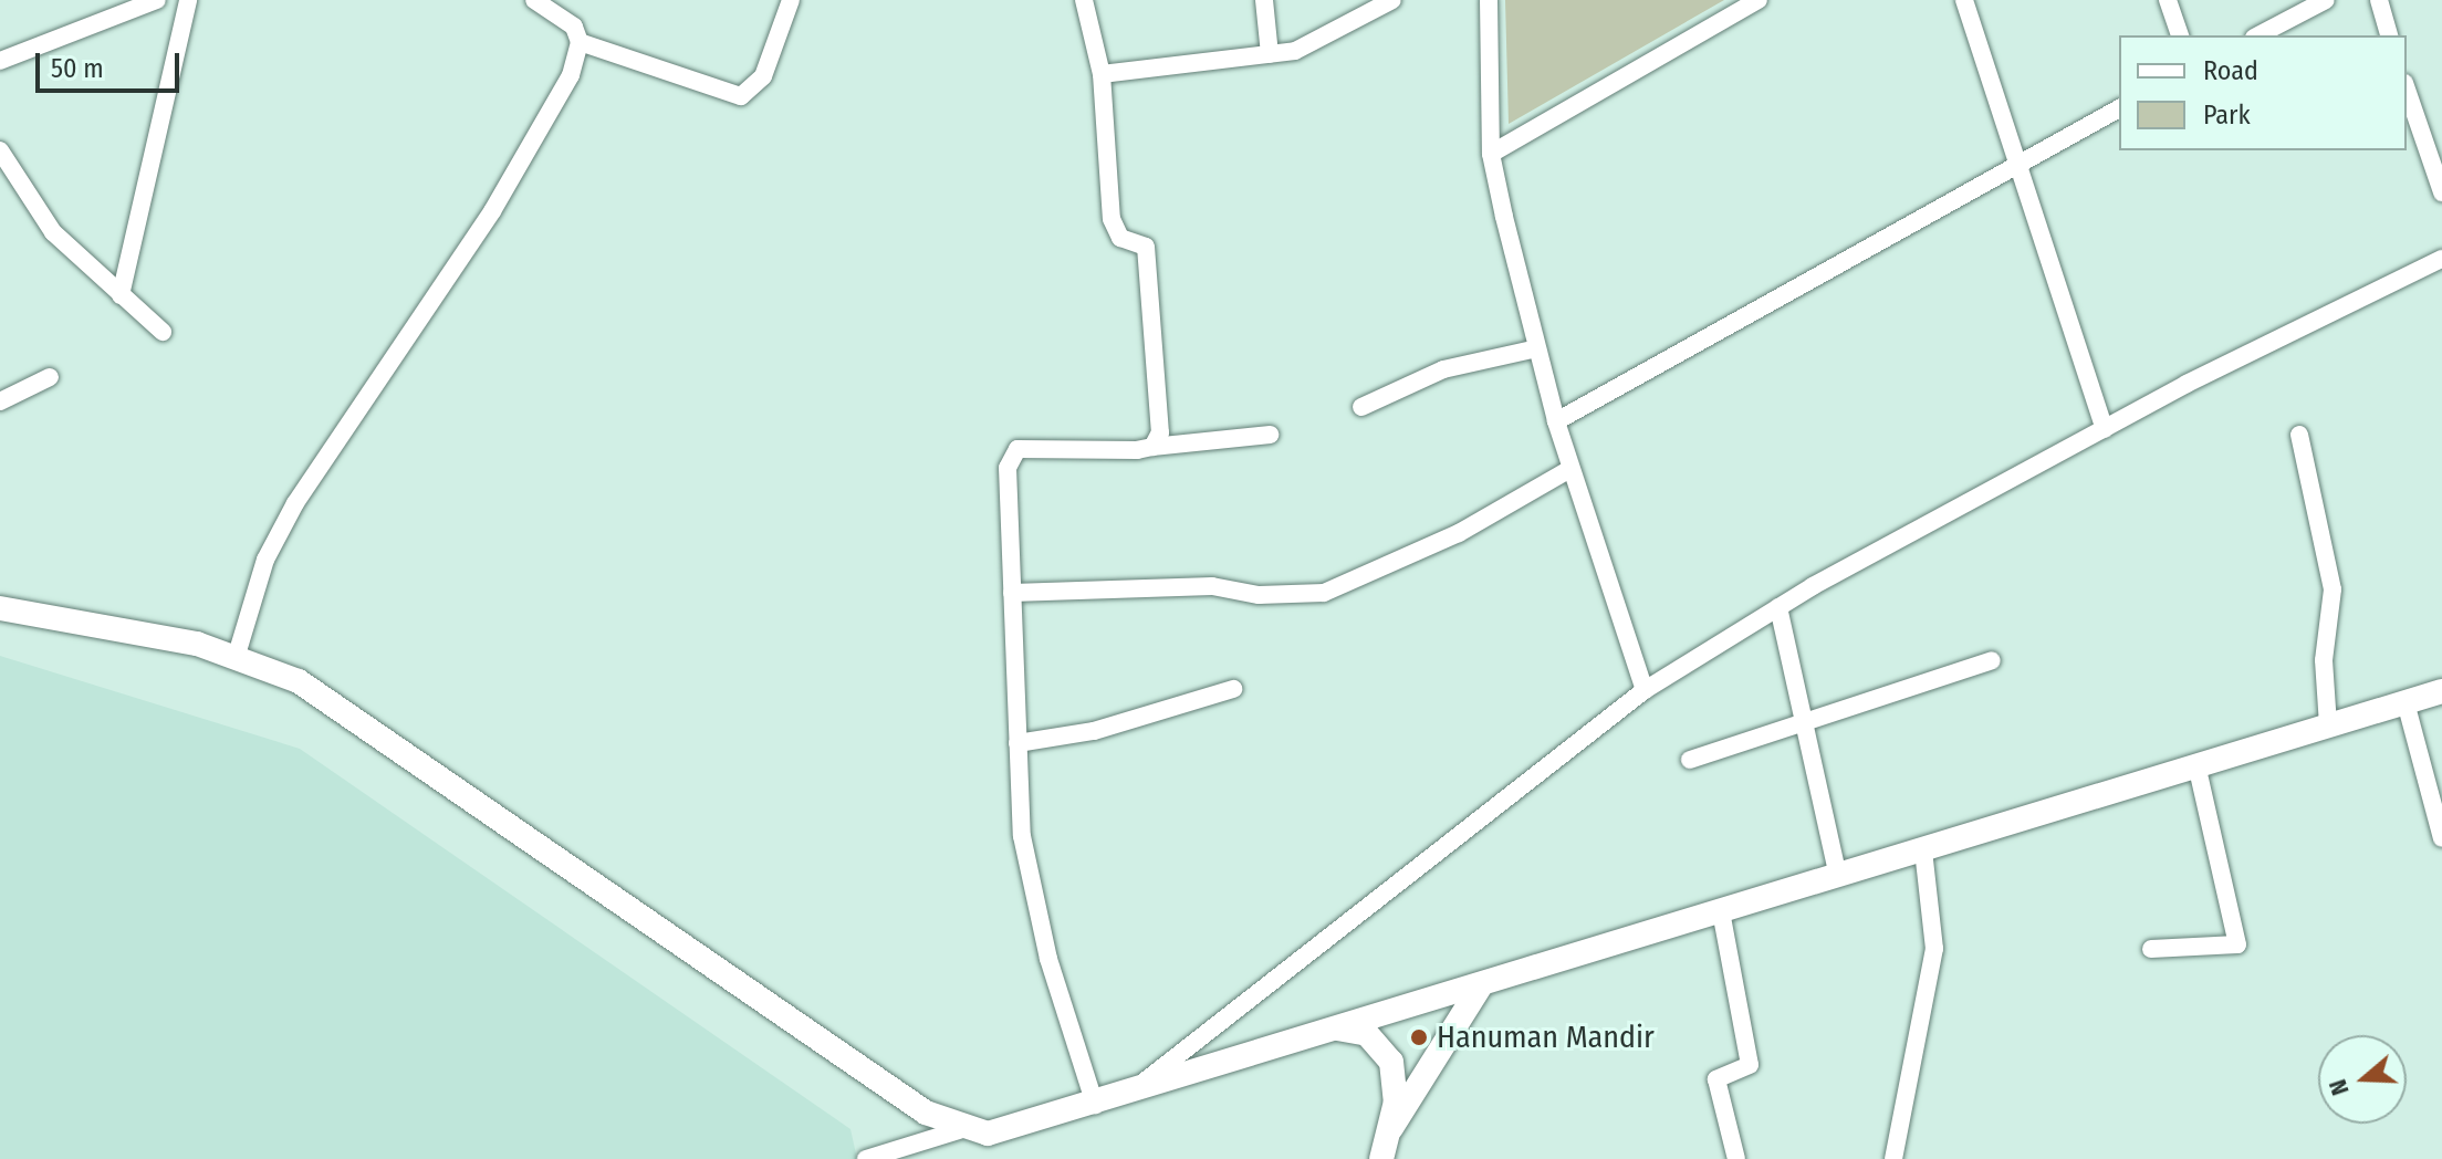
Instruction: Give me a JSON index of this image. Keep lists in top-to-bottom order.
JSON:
{
  "places": ["Hanuman Mandir"],
  "legend": ["Road", "Park"],
  "scale_bar": "50 m",
  "north": "left"
}
